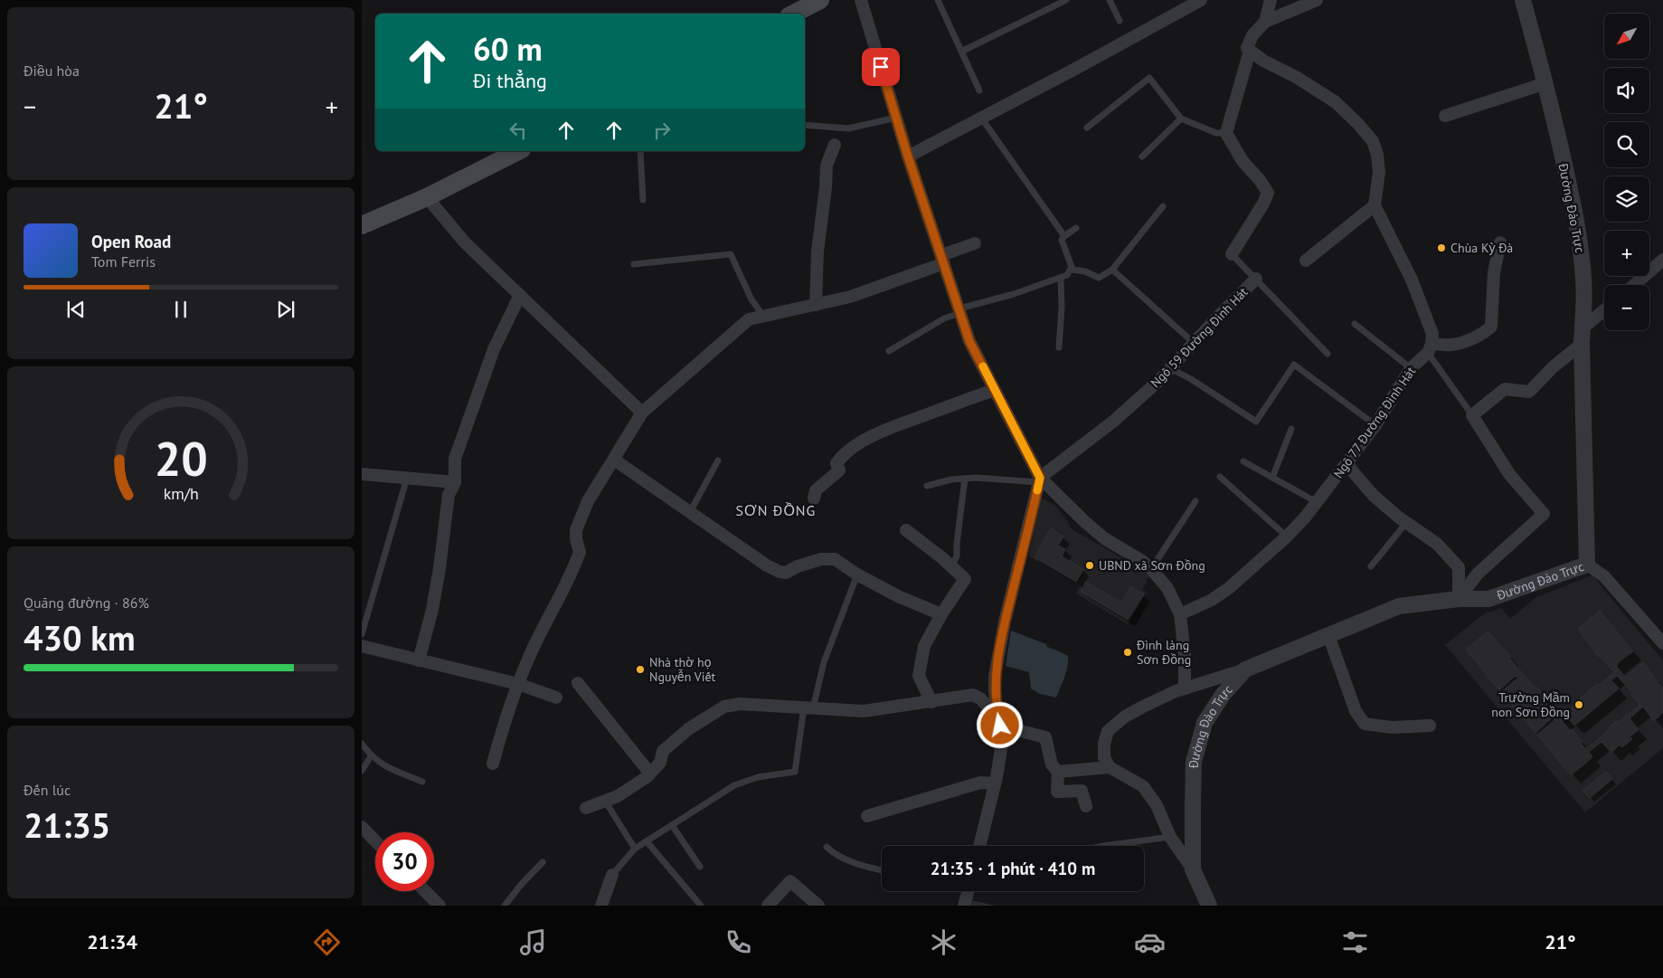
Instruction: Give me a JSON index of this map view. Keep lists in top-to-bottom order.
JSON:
{
  "streets": {
    "street": ["Đường Đào Trực", "Ngõ 59 Đường Đình Hát", "Ngõ 77 Đường Đình Hát"]
  },
  "districts": ["SƠN ĐỒNG"],
  "places": [
    "Chùa Kỳ Đà",
    "UBND xã Sơn Đồng",
    "Đình làng Sơn Đồng",
    "Nhà thờ họ Nguyễn Viết",
    "Trường Mầm non Sơn Đồng"
  ],
  "north": "bottom left",
  "page": {
    "tile": [
      "Điều hòa",
      ["Quãng đường · 86%", "430 km"],
      ["Đến lúc", "21:35"]
    ],
    "map_buttons": ["+", "−"],
    "turn": ["60 m", "Đi thẳng"],
    "heat": ["−", "21°", "+"],
    "song": ["Open Road", "Tom Ferris"],
    "limit": "30",
    "trip": "21:35 · 1 phút · 410 m",
    "tabs": ["21:34", "21°"],
    "gauge": ["20", "km/h"]
  }
}
